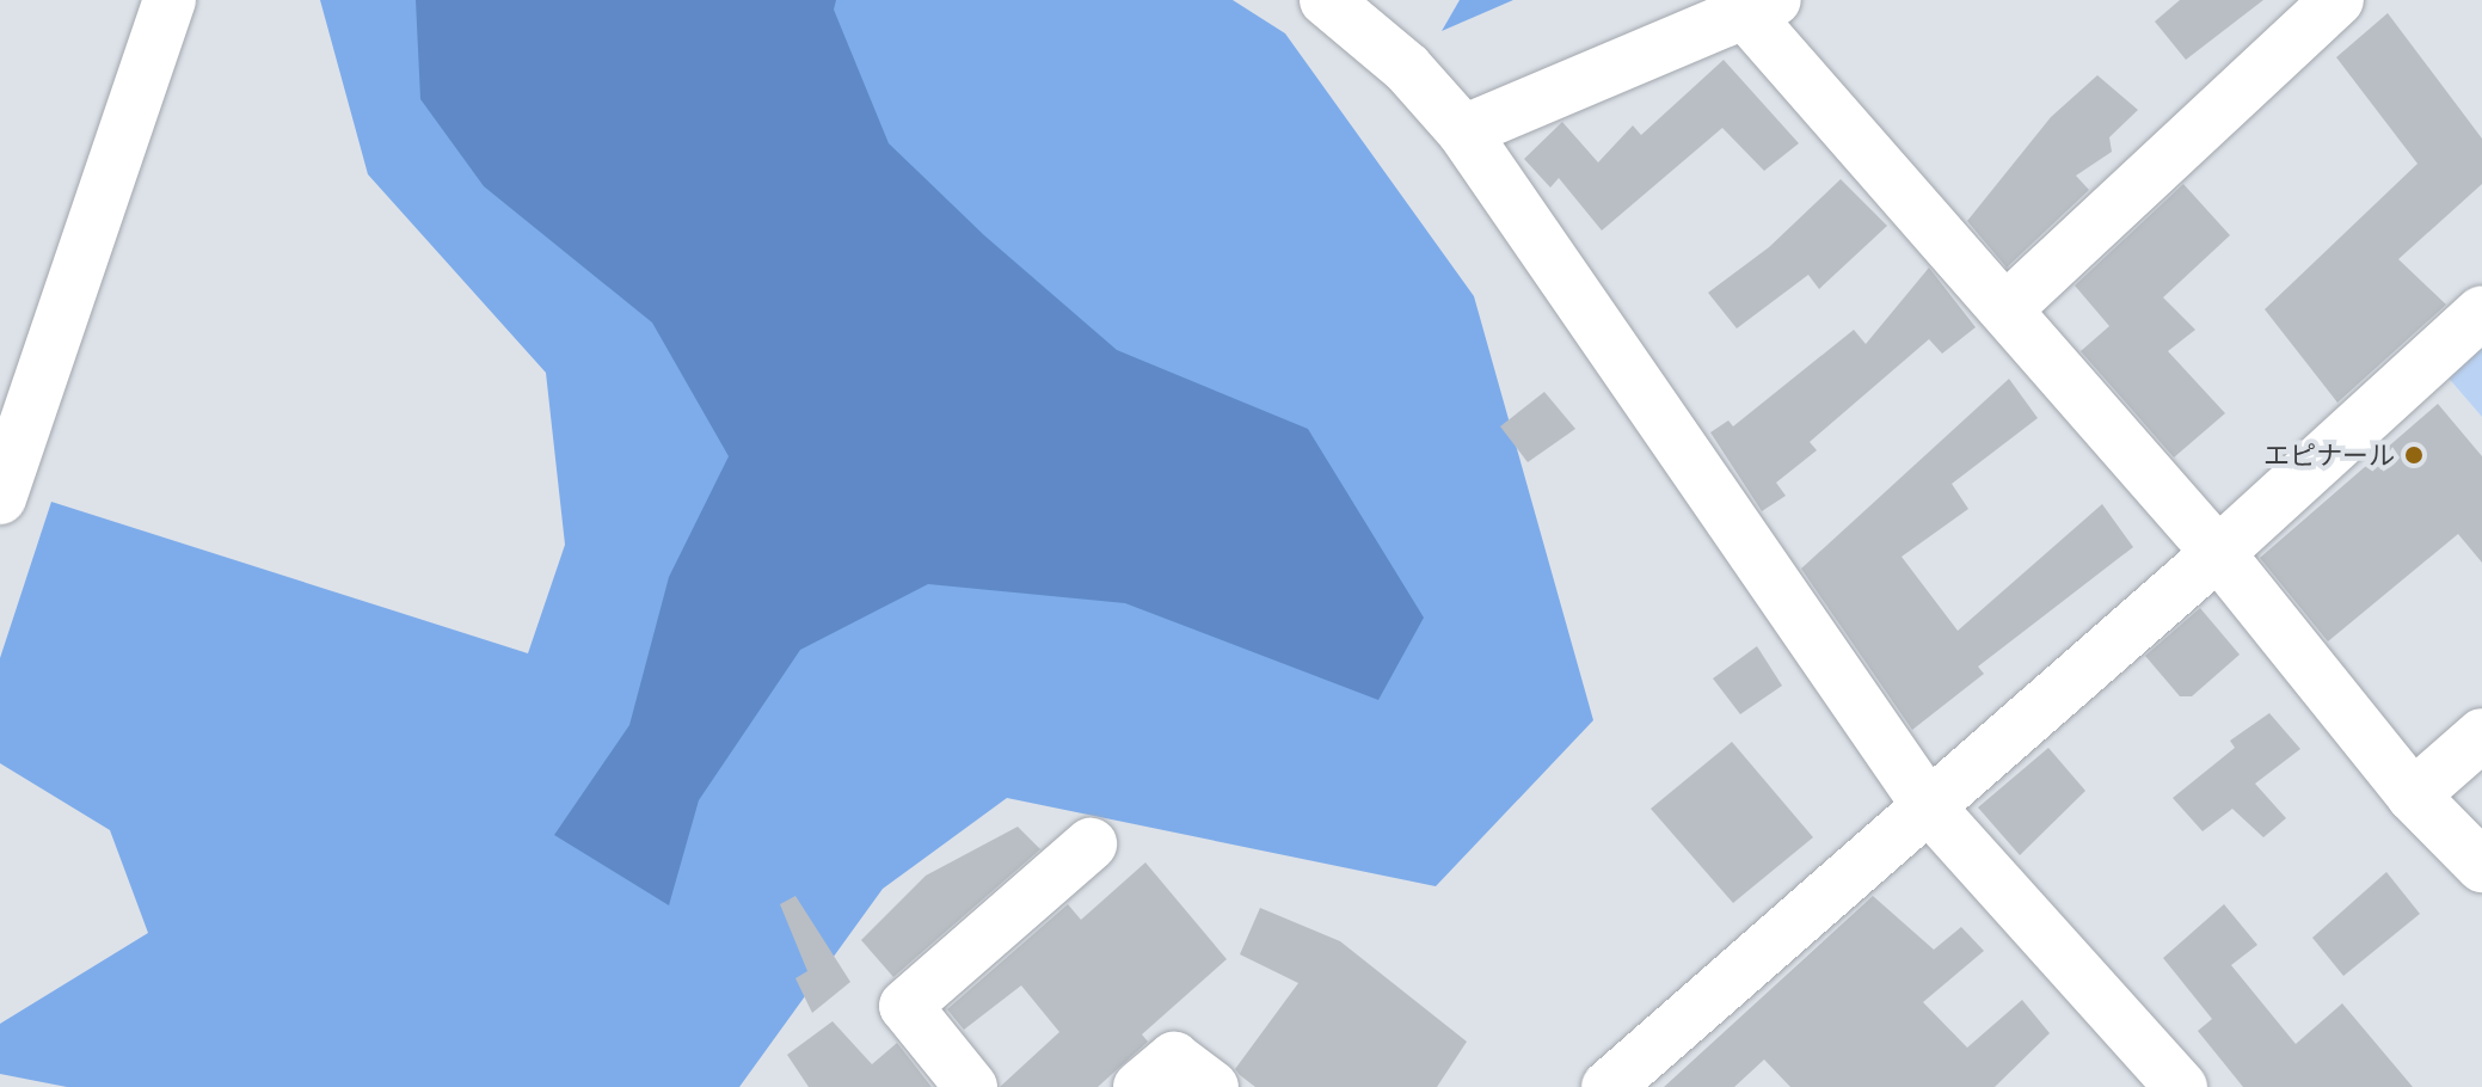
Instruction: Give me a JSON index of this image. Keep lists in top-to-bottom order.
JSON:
{
  "places": ["エピナール"]
}
